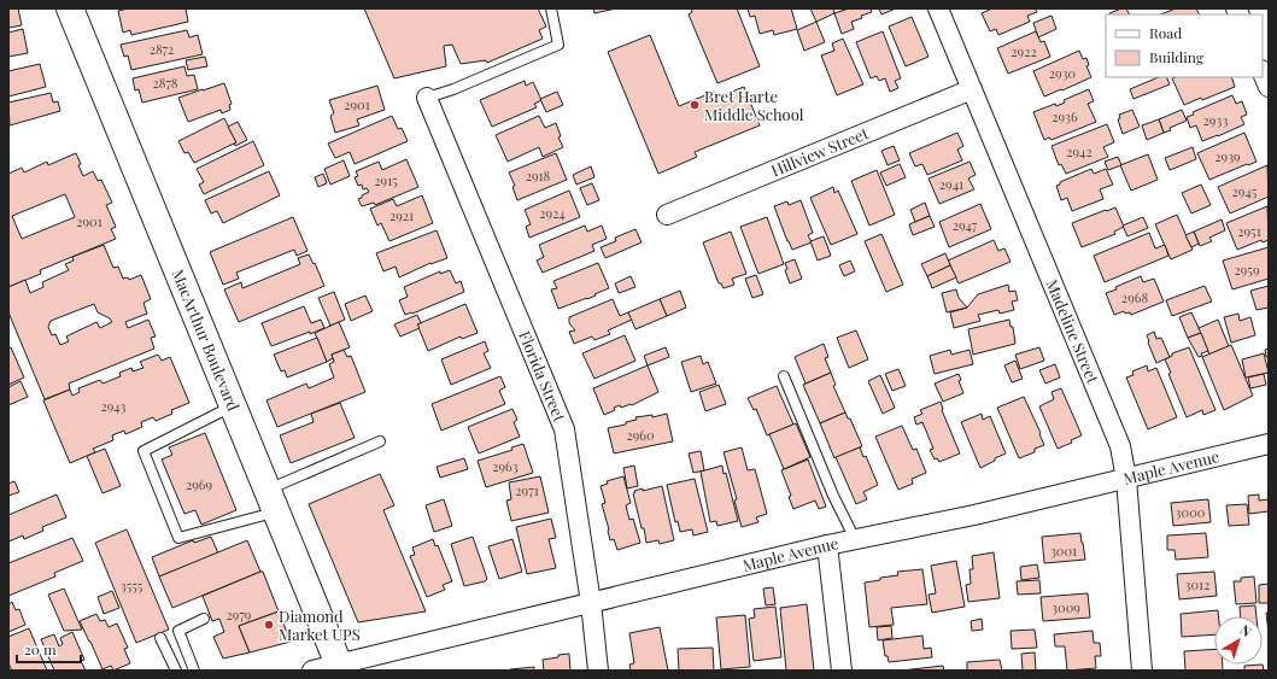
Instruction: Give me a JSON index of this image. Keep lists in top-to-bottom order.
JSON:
{
  "streets": {
    "main road": ["MacArthur Boulevard"],
    "street": [
      "Hillview Street",
      "Madeline Street",
      "Florida Street",
      "Maple Avenue"
    ]
  },
  "crossings": [
    ["Hillview Street", "Madeline Street"],
    ["Madeline Street", "Maple Avenue"],
    ["MacArthur Boulevard", "Maple Avenue"],
    ["Florida Street", "Maple Avenue"]
  ],
  "places": ["Bret Harte Middle School", "Diamond Market UPS"],
  "house_numbers": [
    "2872",
    "2922",
    "2930",
    "2878",
    "2901",
    "2936",
    "2933",
    "2942",
    "2939",
    "2918",
    "2915",
    "2941",
    "2945",
    "2924",
    "2921",
    "2901",
    "2947",
    "2951",
    "2959",
    "2968",
    "2943",
    "2960",
    "2963",
    "2969",
    "2971",
    "3000",
    "3001",
    "3012",
    "3555",
    "3009",
    "2979"
  ],
  "legend": ["Road", "Building"],
  "scale_bar": "20 m",
  "north": "top right"
}
